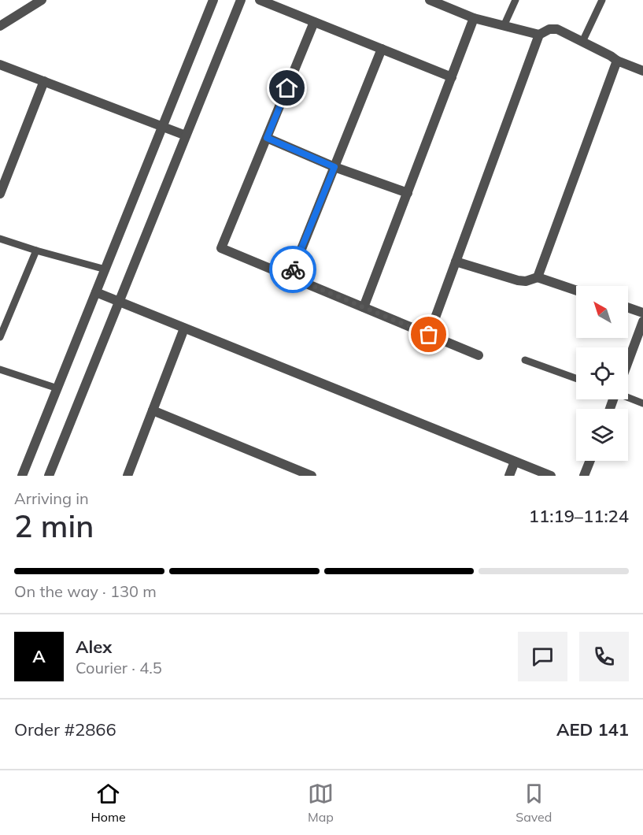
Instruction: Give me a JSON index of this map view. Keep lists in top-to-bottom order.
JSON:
{
  "north": "top left",
  "page": {
    "heading": ["2 min", "Arriving in", "11:19–11:24"],
    "panel": [
      "Alex",
      "Courier · 4.5",
      "Order #2866",
      "AED 141"
    ],
    "bar": "On the way · 130 m",
    "round": "A",
    "tabs": ["Home", "Map", "Saved"]
  }
}
